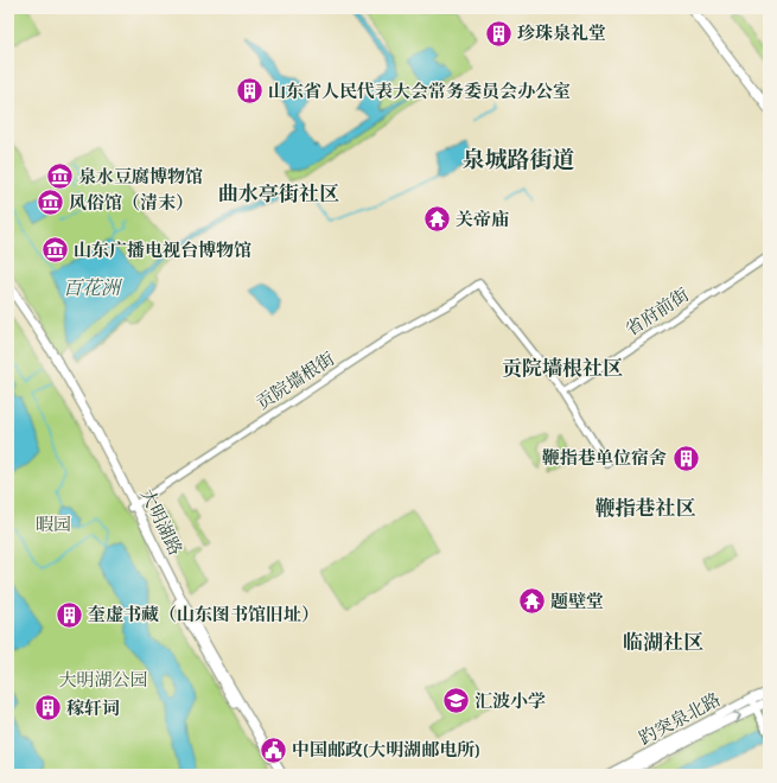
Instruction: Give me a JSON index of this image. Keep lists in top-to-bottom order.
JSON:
{
  "streets": {
    "main road": ["大明湖路", "趵突泉北路"],
    "street": ["省府前街", "贡院墙根街"]
  },
  "crossings": [
    ["省府前街", "贡院墙根街"],
    ["贡院墙根街", "大明湖路"]
  ],
  "districts": [
    "泉城路街道",
    "曲水亭街社区",
    "贡院墙根社区",
    "鞭指巷社区",
    "临湖社区"
  ],
  "water": ["百花洲"],
  "parks": ["暇园", "大明湖公园"],
  "places": {
    "building": [
      "珍珠泉礼堂",
      "山东省人民代表大会常务委员会办公室",
      "鞭指巷单位宿舍",
      "奎虚书藏（山东图书馆旧址）",
      "稼轩词"
    ],
    "museum": ["泉水豆腐博物馆", "风俗馆（清末）", "山东广播电视台博物馆"],
    "temple": ["关帝庙", "题壁堂"],
    "school or university": ["汇波小学"],
    "public building": ["中国邮政(大明湖邮电所)"]
  }
}
